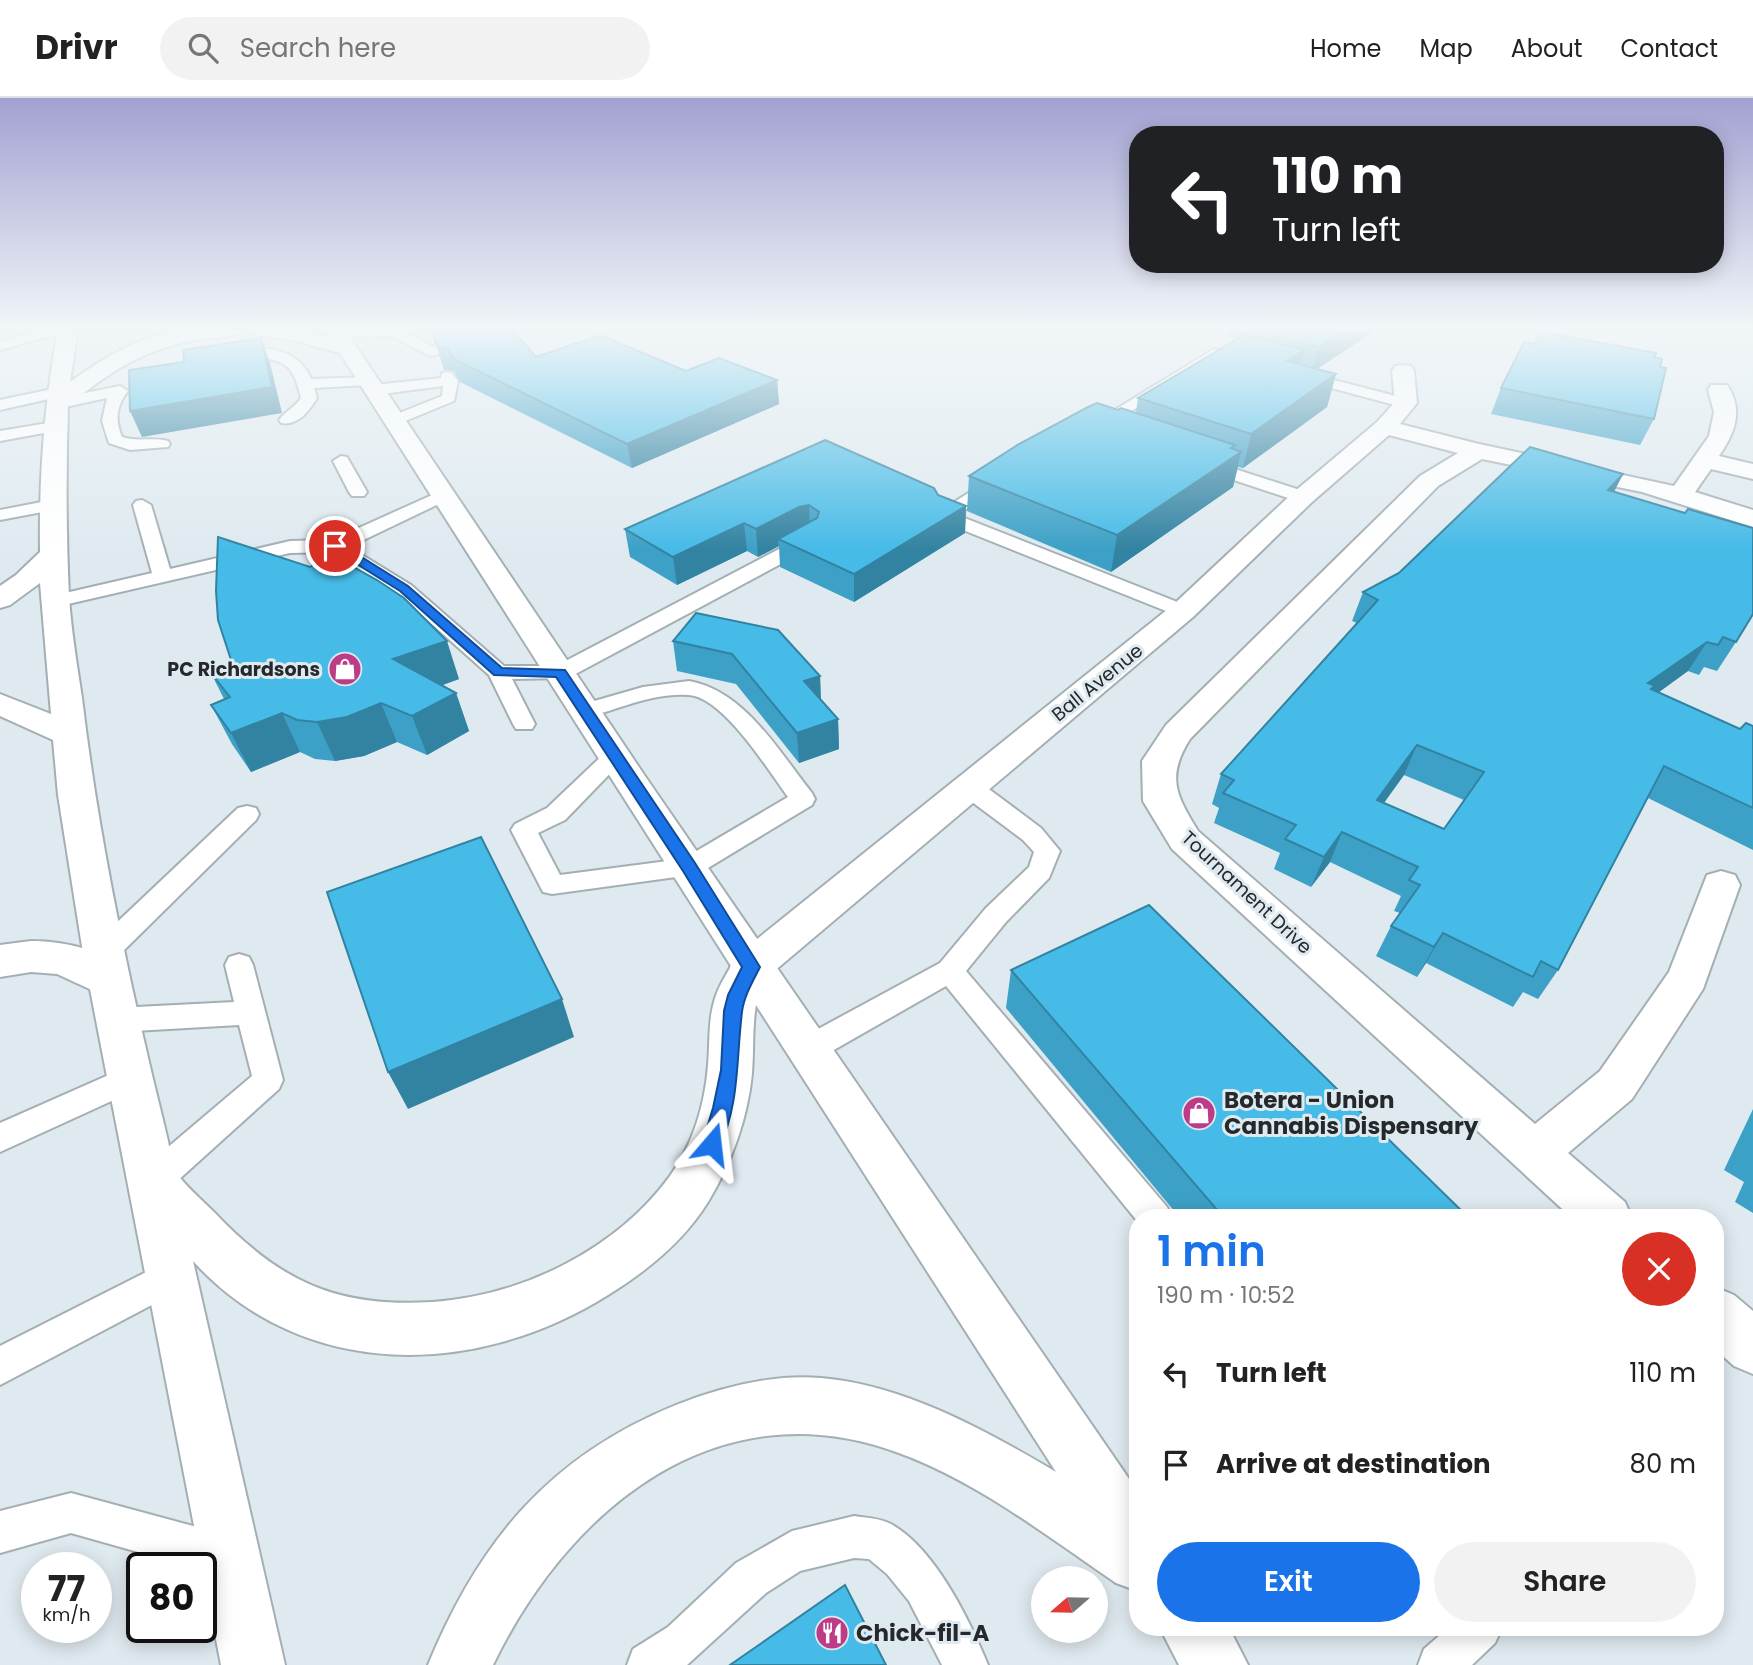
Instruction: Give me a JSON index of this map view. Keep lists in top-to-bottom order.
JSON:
{
  "streets": {
    "main road": ["Ball Avenue", "Tournament Drive"]
  },
  "places": {
    "shop": ["PC Richardsons", "Botera - Union Cannabis Dispensary"],
    "restaurant": ["Chick-fil-A"]
  },
  "north": "left",
  "page": {
    "header": "Drivr",
    "search": "Search here",
    "nav": [
      "Home",
      "Map",
      "About",
      "Contact"
    ],
    "turn": ["110 m", "Turn left"],
    "heading": ["1 min", "190 m · 10:52"],
    "list": [
      {
        "name": "Turn left",
        "value": "110 m"
      },
      {
        "name": "Arrive at destination",
        "value": "80 m"
      }
    ],
    "buttons": ["Exit", "Share"],
    "speed": "77 km/h",
    "limit": "80"
  }
}
